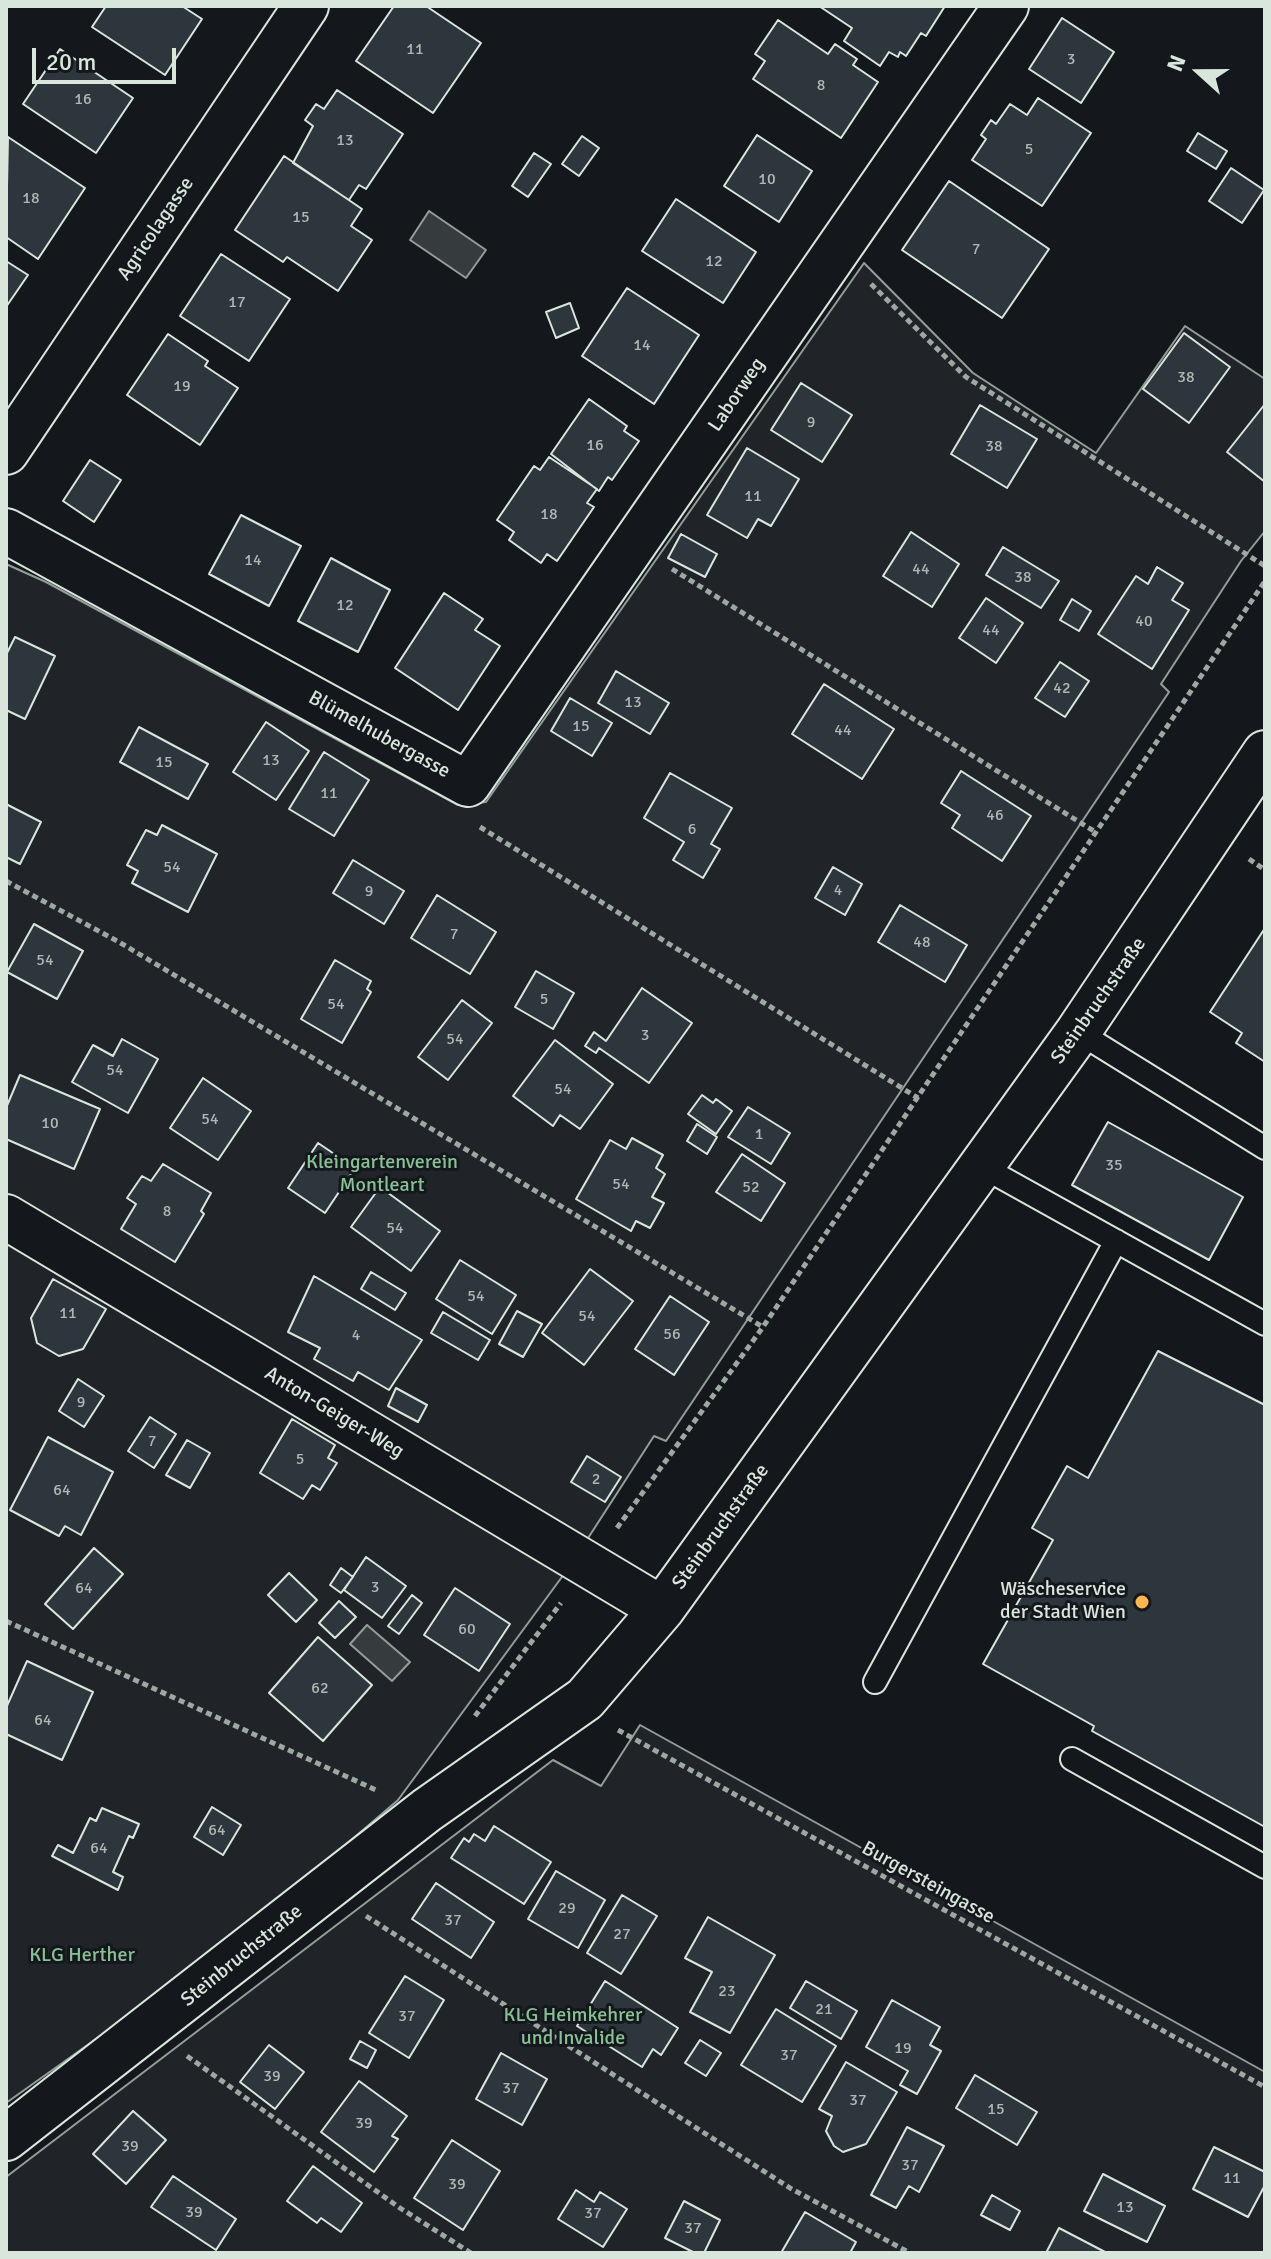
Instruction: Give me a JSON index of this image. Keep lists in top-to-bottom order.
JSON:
{
  "streets": {
    "street": [
      "Agricolagasse",
      "Laborweg",
      "Blümelhubergasse",
      "Steinbruchstraße",
      "Anton-Geiger-Weg"
    ],
    "path": ["Burgersteingasse"]
  },
  "crossings": [
    ["Laborweg", "Blümelhubergasse"],
    ["Steinbruchstraße", "Anton-Geiger-Weg"],
    ["Steinbruchstraße", "Burgersteingasse"]
  ],
  "parks": ["Kleingartenverein Montleart", "KLG Herther", "KLG Heimkehrer und Invalide"],
  "places": ["Wäscheservice der Stadt Wien"],
  "house_numbers": [
    "11",
    "3",
    "8",
    "16",
    "13",
    "5",
    "10",
    "18",
    "15",
    "7",
    "12",
    "17",
    "14",
    "38",
    "19",
    "9",
    "16",
    "38",
    "11",
    "18",
    "14",
    "44",
    "38",
    "12",
    "40",
    "44",
    "42",
    "13",
    "15",
    "44",
    "13",
    "15",
    "11",
    "46",
    "6",
    "54",
    "4",
    "9",
    "7",
    "48",
    "54",
    "5",
    "54",
    "3",
    "54",
    "54",
    "54",
    "54",
    "10",
    "1",
    "35",
    "54",
    "52",
    "8",
    "54",
    "54",
    "11",
    "54",
    "56",
    "4",
    "9",
    "7",
    "5",
    "2",
    "64",
    "3",
    "64",
    "60",
    "62",
    "64",
    "64",
    "64",
    "29",
    "37",
    "27",
    "23",
    "21",
    "37",
    "19",
    "37",
    "39",
    "37",
    "37",
    "15",
    "39",
    "39",
    "37",
    "11",
    "39",
    "13",
    "39",
    "37",
    "37"
  ],
  "scale_bar": "20 m",
  "north": "left"
}
